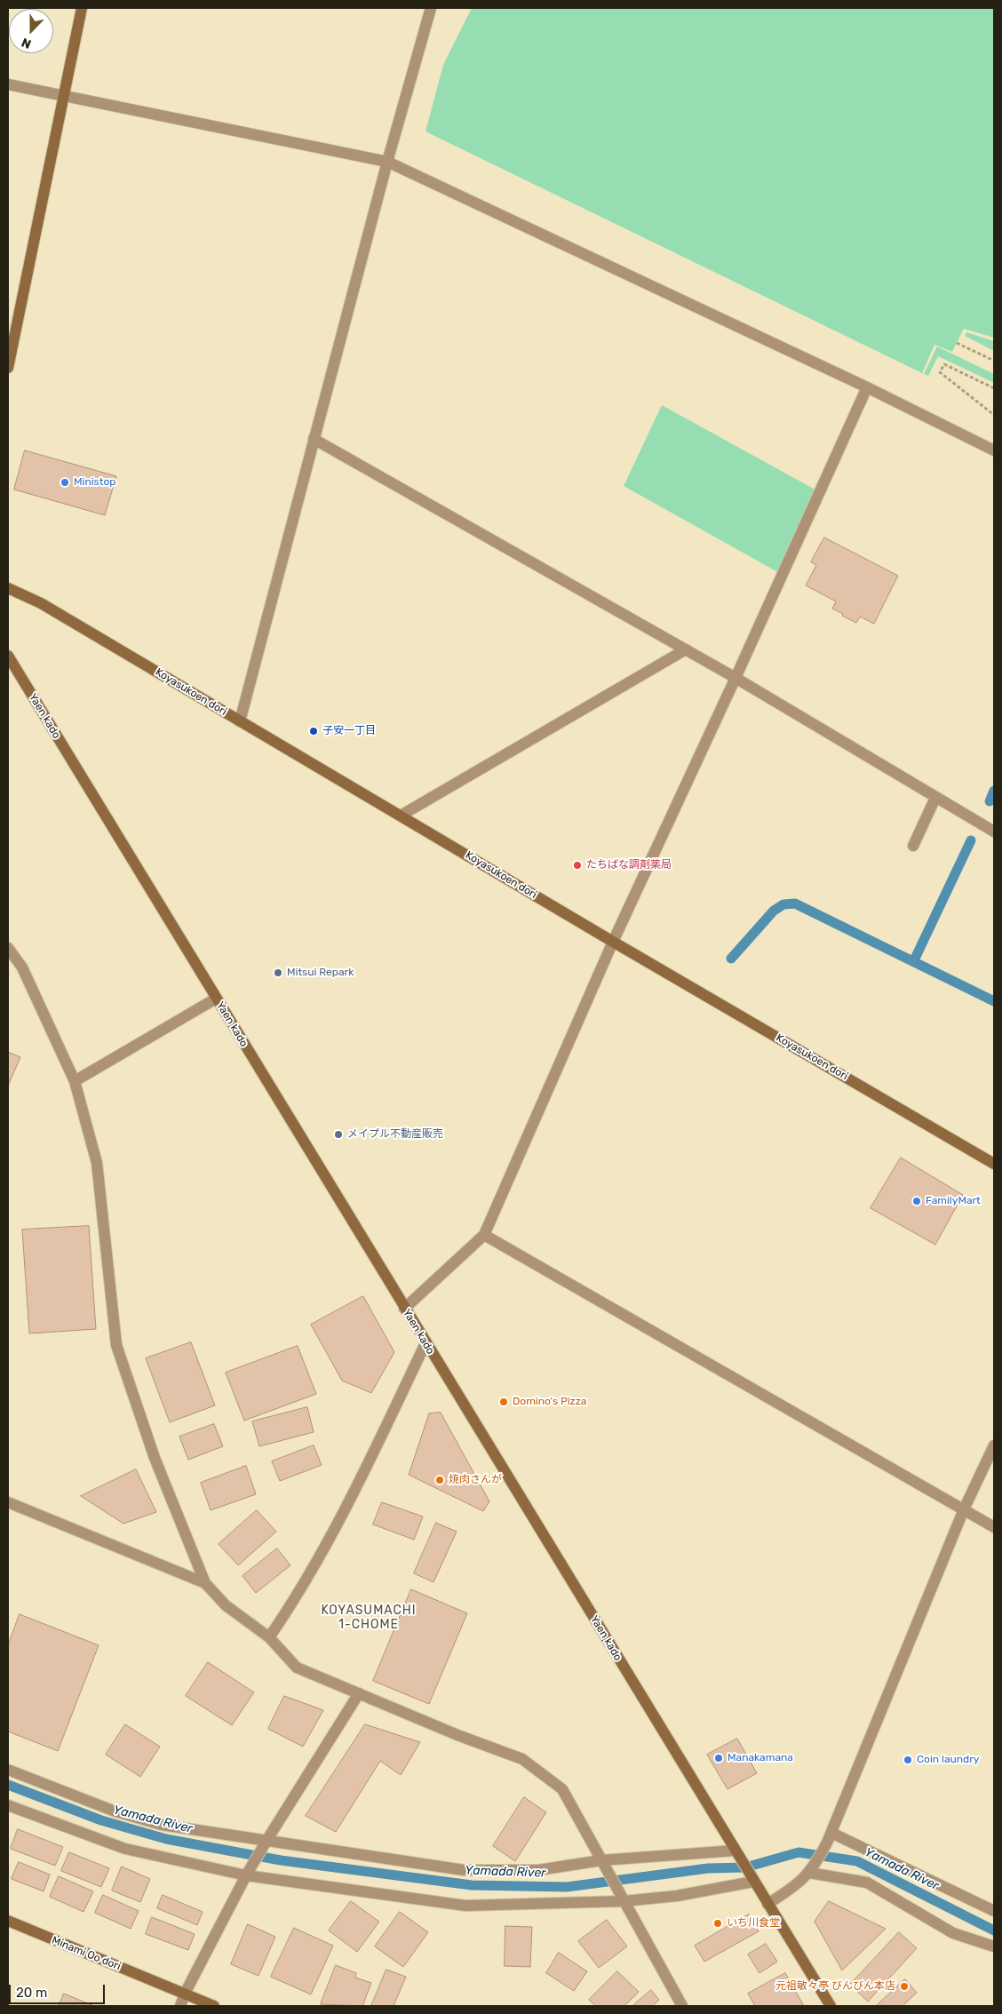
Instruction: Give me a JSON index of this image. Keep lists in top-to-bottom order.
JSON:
{
  "streets": {
    "street": ["Koyasukoen dori", "Yaen kado", "Minami Oo dori"]
  },
  "districts": ["KOYASUMACHI 1-CHOME"],
  "water": ["Yamada River"],
  "places": [
    "Ministop",
    "子安一丁目",
    "たちばな調剤薬局",
    "Mitsui Repark",
    "メイプル不動産販売",
    "FamilyMart",
    "Domino's Pizza",
    "焼肉さんが",
    "Manakamana",
    "Coin laundry",
    "いち川食堂",
    "元祖敏々亭 びんびん本店"
  ],
  "scale_bar": "20 m",
  "north": "bottom"
}
